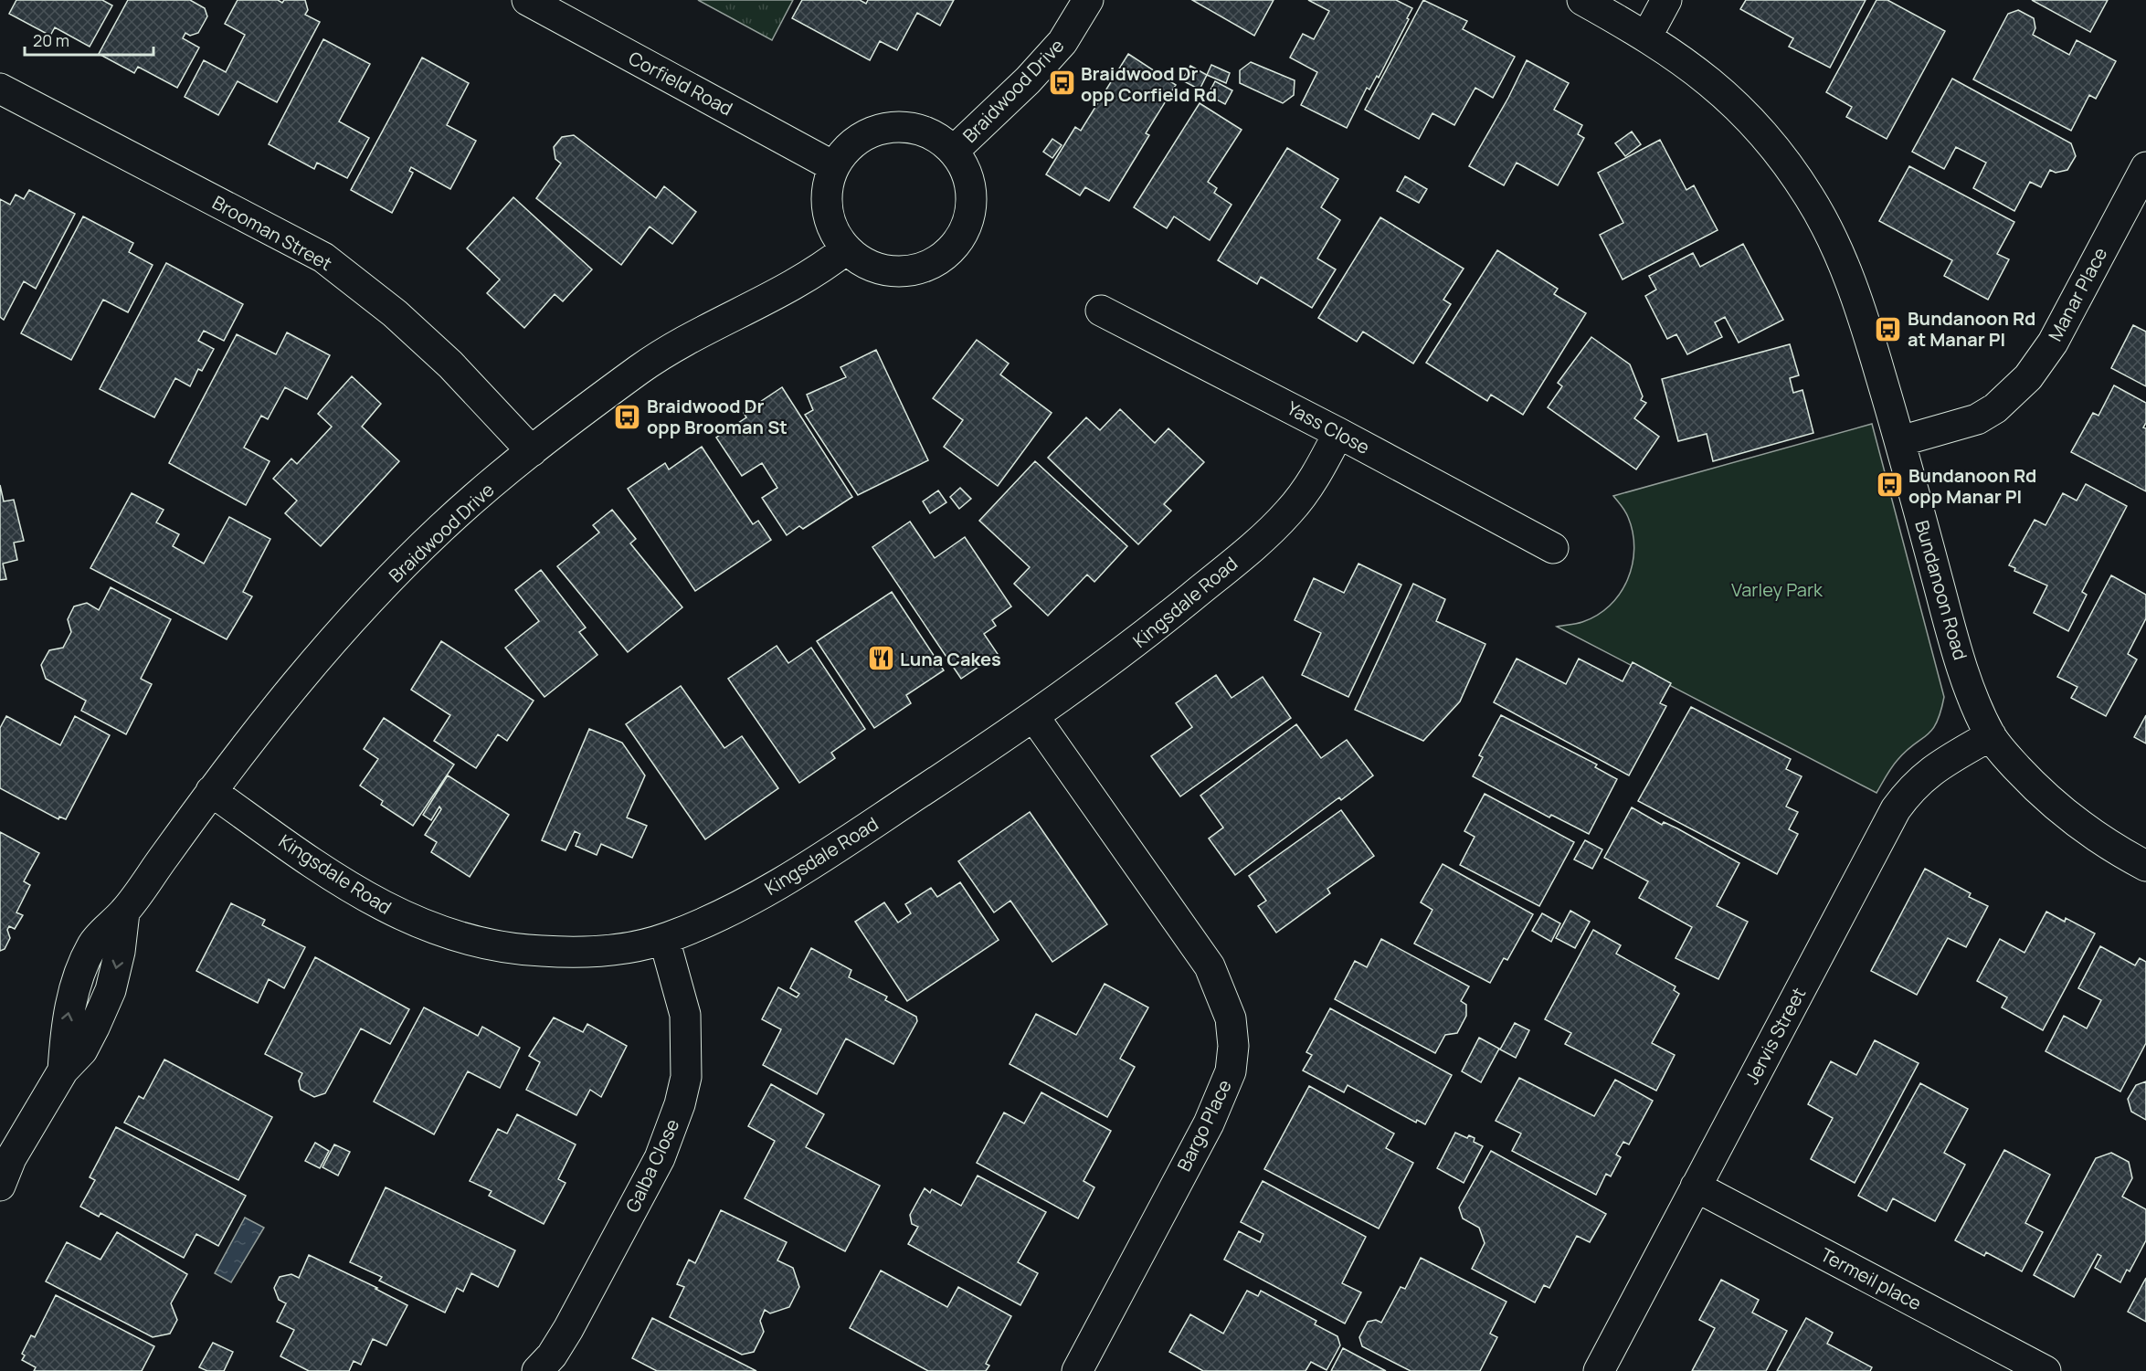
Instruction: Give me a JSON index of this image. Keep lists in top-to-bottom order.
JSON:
{
  "streets": {
    "street": [
      "Corfield Road",
      "Braidwood Drive",
      "Brooman Street",
      "Manar Place",
      "Yass Close",
      "Bundanoon Road",
      "Kingsdale Road",
      "Jervis Street",
      "Bargo Place",
      "Galba Close",
      "Termeil place"
    ]
  },
  "crossings": [
    ["Corfield Road", "Braidwood Drive"],
    ["Braidwood Drive", "Brooman Street"],
    ["Braidwood Drive", "Kingsdale Road"],
    ["Manar Place", "Bundanoon Road"],
    ["Yass Close", "Kingsdale Road"],
    ["Bundanoon Road", "Jervis Street"],
    ["Kingsdale Road", "Bargo Place"],
    ["Kingsdale Road", "Galba Close"],
    ["Jervis Street", "Termeil place"]
  ],
  "parks": ["Varley Park"],
  "places": {
    "bus stop": [
      "Braidwood Dr opp Corfield Rd",
      "Bundanoon Rd at Manar Pl",
      "Braidwood Dr opp Brooman St",
      "Bundanoon Rd opp Manar Pl"
    ],
    "restaurant": ["Luna Cakes"]
  },
  "scale_bar": "20 m"
}
